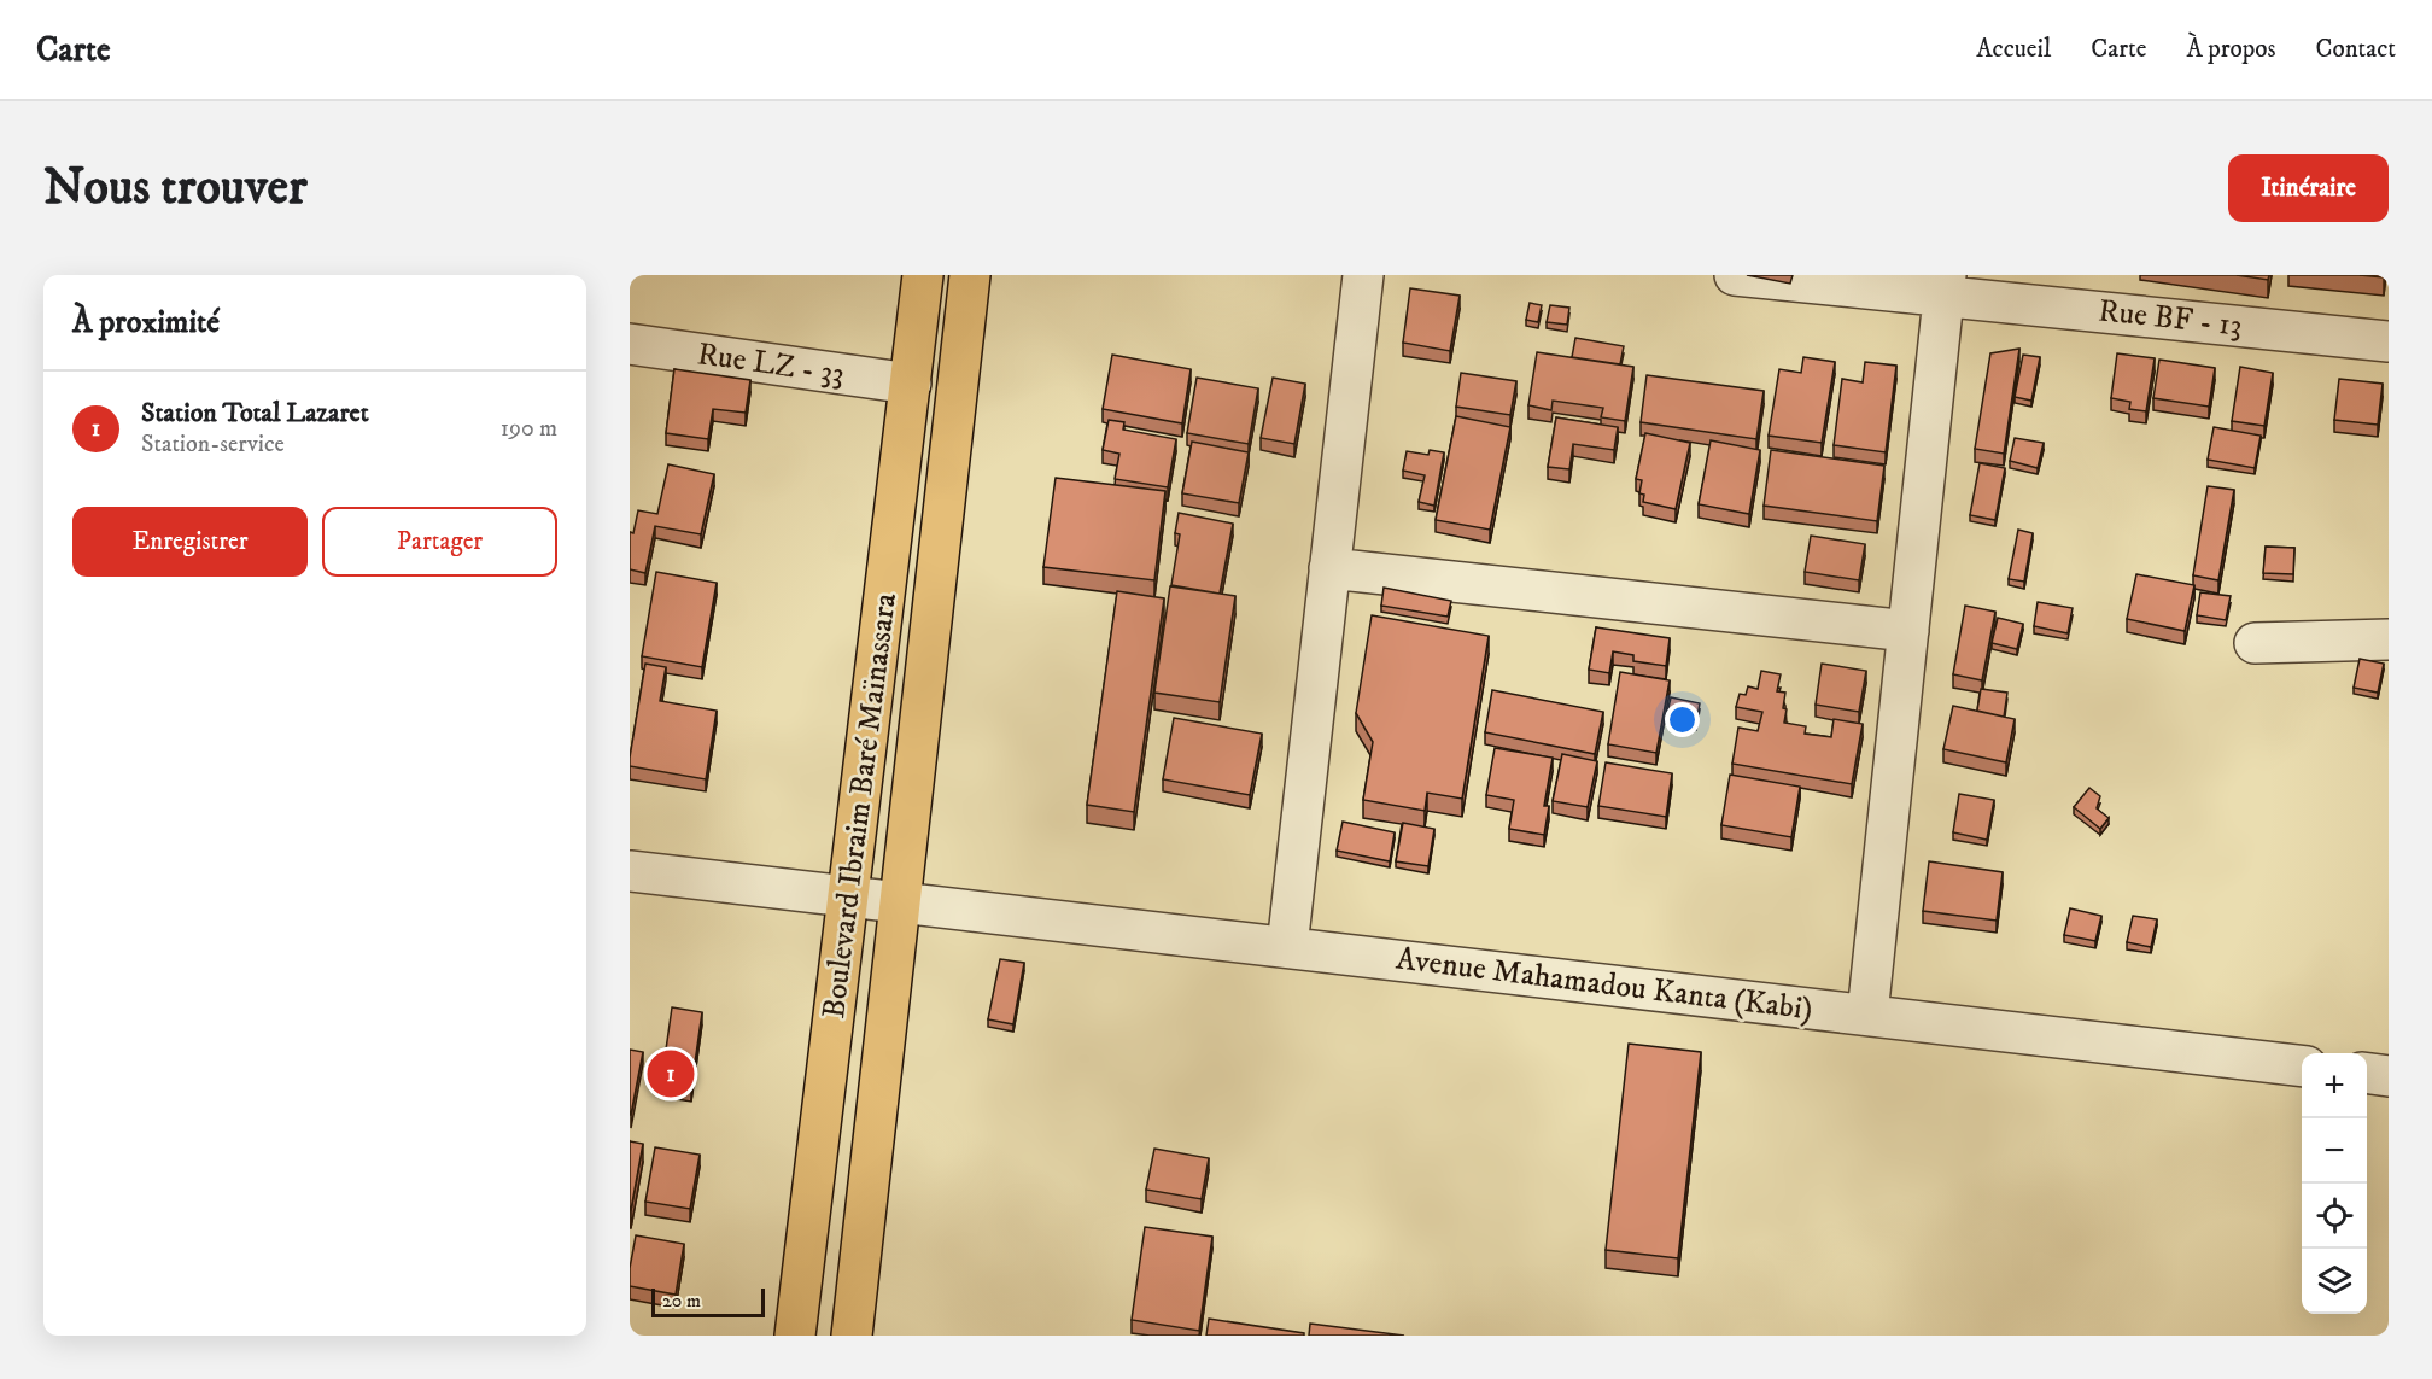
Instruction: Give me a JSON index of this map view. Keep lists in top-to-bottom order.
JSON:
{
  "streets": {
    "main road": ["Boulevard Ibraim Baré Maïnassara"],
    "street": ["Rue BF - 13", "Rue LZ - 33", "Avenue Mahamadou Kanta (Kabi)"]
  },
  "crossings": [
    ["Rue LZ - 33", "Boulevard Ibraim Baré Maïnassara"],
    ["Boulevard Ibraim Baré Maïnassara", "Avenue Mahamadou Kanta (Kabi)"]
  ],
  "scale_bar": "20 m",
  "page": {
    "header": "Carte",
    "nav": [
      "Accueil",
      "Carte",
      "À propos",
      "Contact"
    ],
    "buttons": [
      "Itinéraire",
      ["Enregistrer", "Partager"]
    ],
    "title": "Nous trouver",
    "heading": "À proximité",
    "list": [
      {
        "mark": "1",
        "name": "Station Total Lazaret",
        "note": "Station-service",
        "value": "190 m"
      }
    ],
    "pins": "1",
    "map_buttons": ["+", "−"],
    "scale": "20 m"
  }
}
